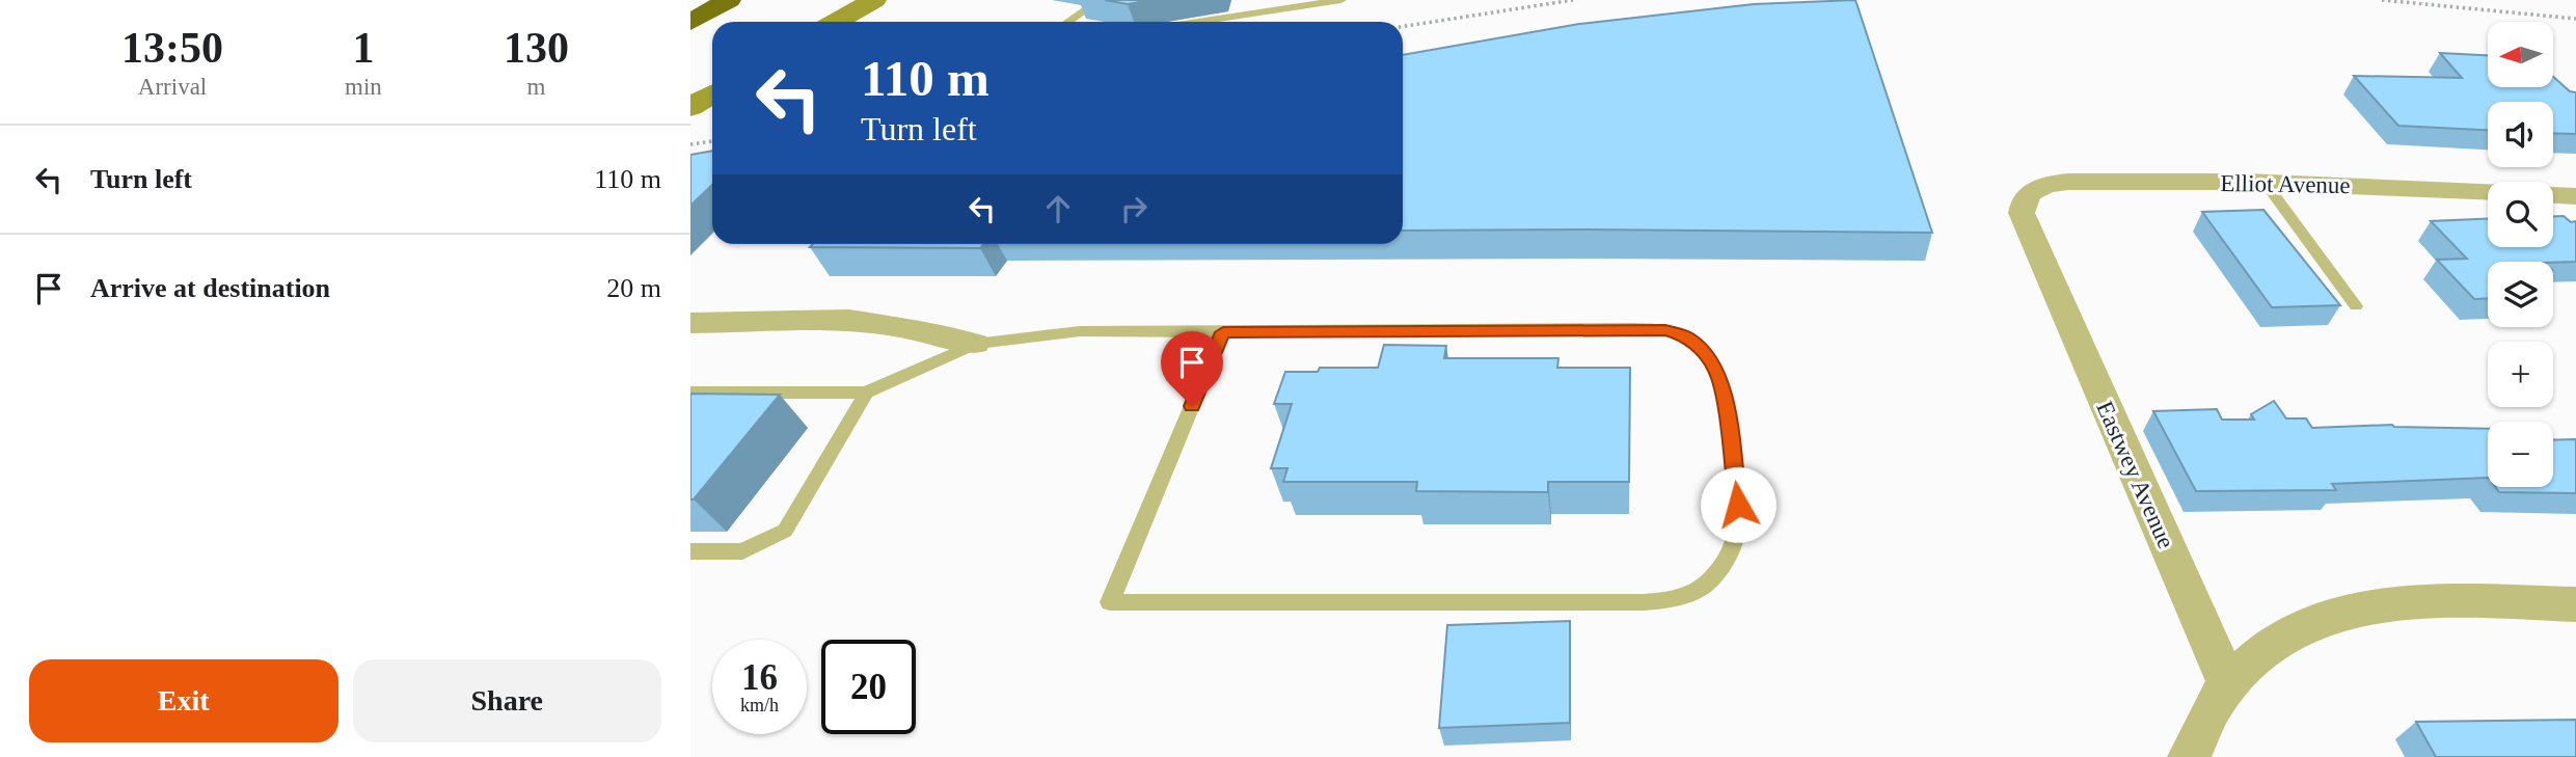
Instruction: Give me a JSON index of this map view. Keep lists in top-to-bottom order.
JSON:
{
  "streets": {
    "street": ["Elliot Avenue", "Eastwey Avenue"]
  },
  "crossings": [
    ["Elliot Avenue", "Eastwey Avenue"]
  ],
  "north": "left",
  "page": {
    "eta": [
      "13:50",
      "Arrival",
      "1",
      "min",
      "130",
      "m"
    ],
    "map_buttons": ["+", "−"],
    "turn": ["110 m", "Turn left"],
    "list": [
      {
        "name": "Turn left",
        "value": "110 m"
      },
      {
        "name": "Arrive at destination",
        "value": "20 m"
      }
    ],
    "speed": "16 km/h",
    "limit": "20",
    "buttons": ["Exit", "Share"]
  }
}
